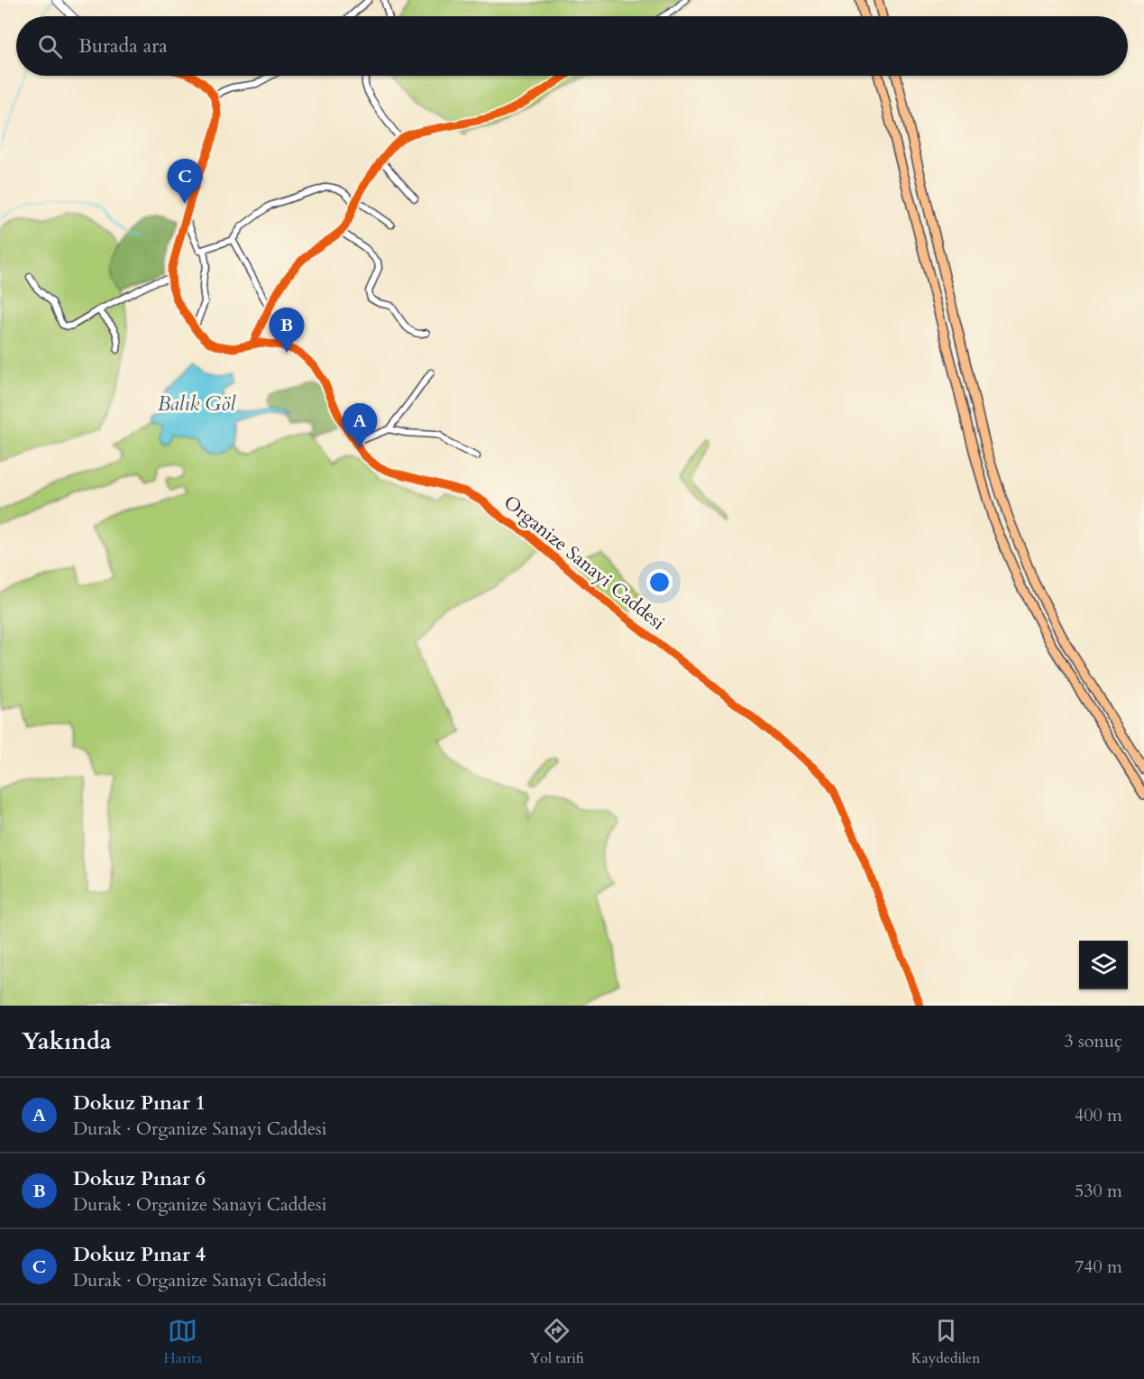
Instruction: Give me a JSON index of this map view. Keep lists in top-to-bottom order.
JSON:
{
  "streets": {
    "street": ["Organize Sanayi Caddesi"]
  },
  "water": ["Balık Göl"],
  "page": {
    "search": "Burada ara",
    "pins": ["C", "B", "A"],
    "heading": ["Yakında", "3 sonuç"],
    "list": [
      {
        "mark": "A",
        "name": "Dokuz Pınar 1",
        "note": "Durak · Organize Sanayi Caddesi",
        "value": "400 m"
      },
      {
        "mark": "B",
        "name": "Dokuz Pınar 6",
        "note": "Durak · Organize Sanayi Caddesi",
        "value": "530 m"
      },
      {
        "mark": "C",
        "name": "Dokuz Pınar 4",
        "note": "Durak · Organize Sanayi Caddesi",
        "value": "740 m"
      }
    ],
    "nav": ["Harita", "Yol tarifi", "Kaydedilen"]
  }
}
